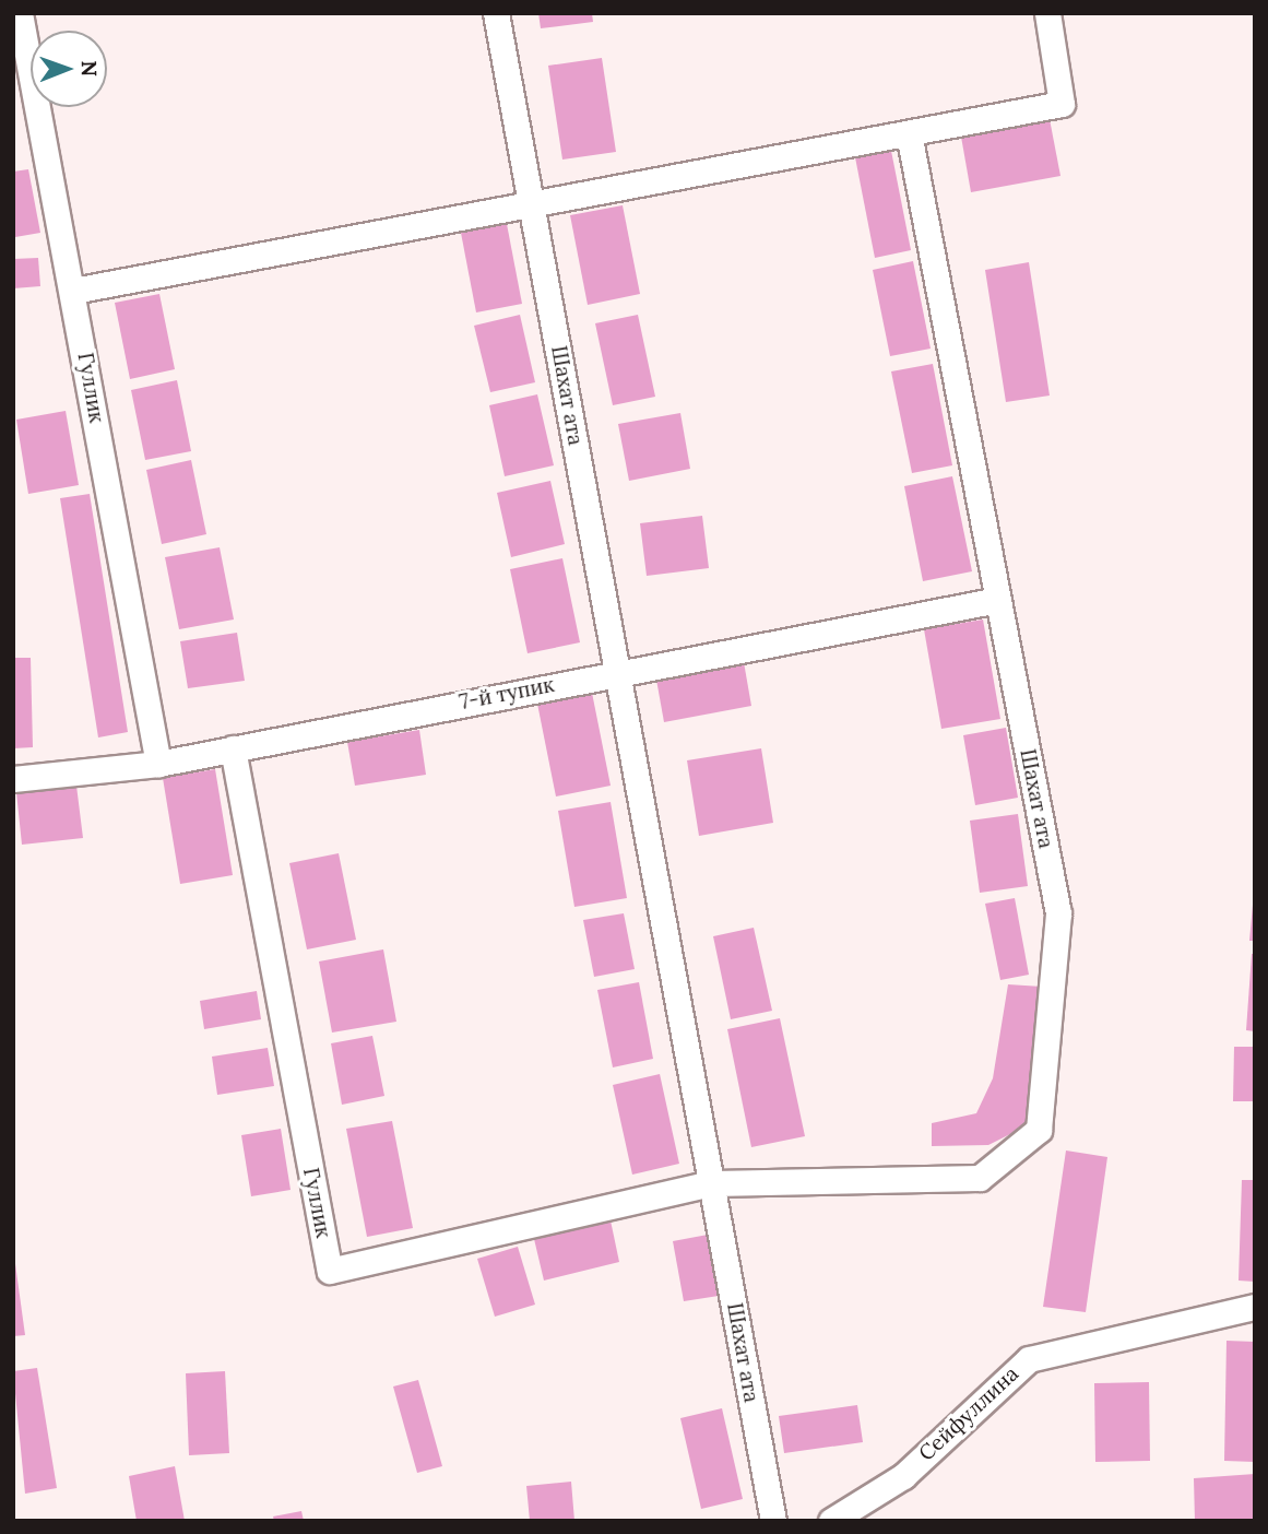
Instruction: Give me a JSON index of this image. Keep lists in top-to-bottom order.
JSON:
{
  "streets": {
    "street": [
      "Гуллик",
      "Шахат ата",
      "7-й тупик",
      "Сейфуллина"
    ]
  },
  "crossings": [
    ["Гуллик", "Шахат ата"],
    ["Гуллик", "7-й тупик"],
    ["Шахат ата", "7-й тупик"]
  ],
  "north": "right"
}
